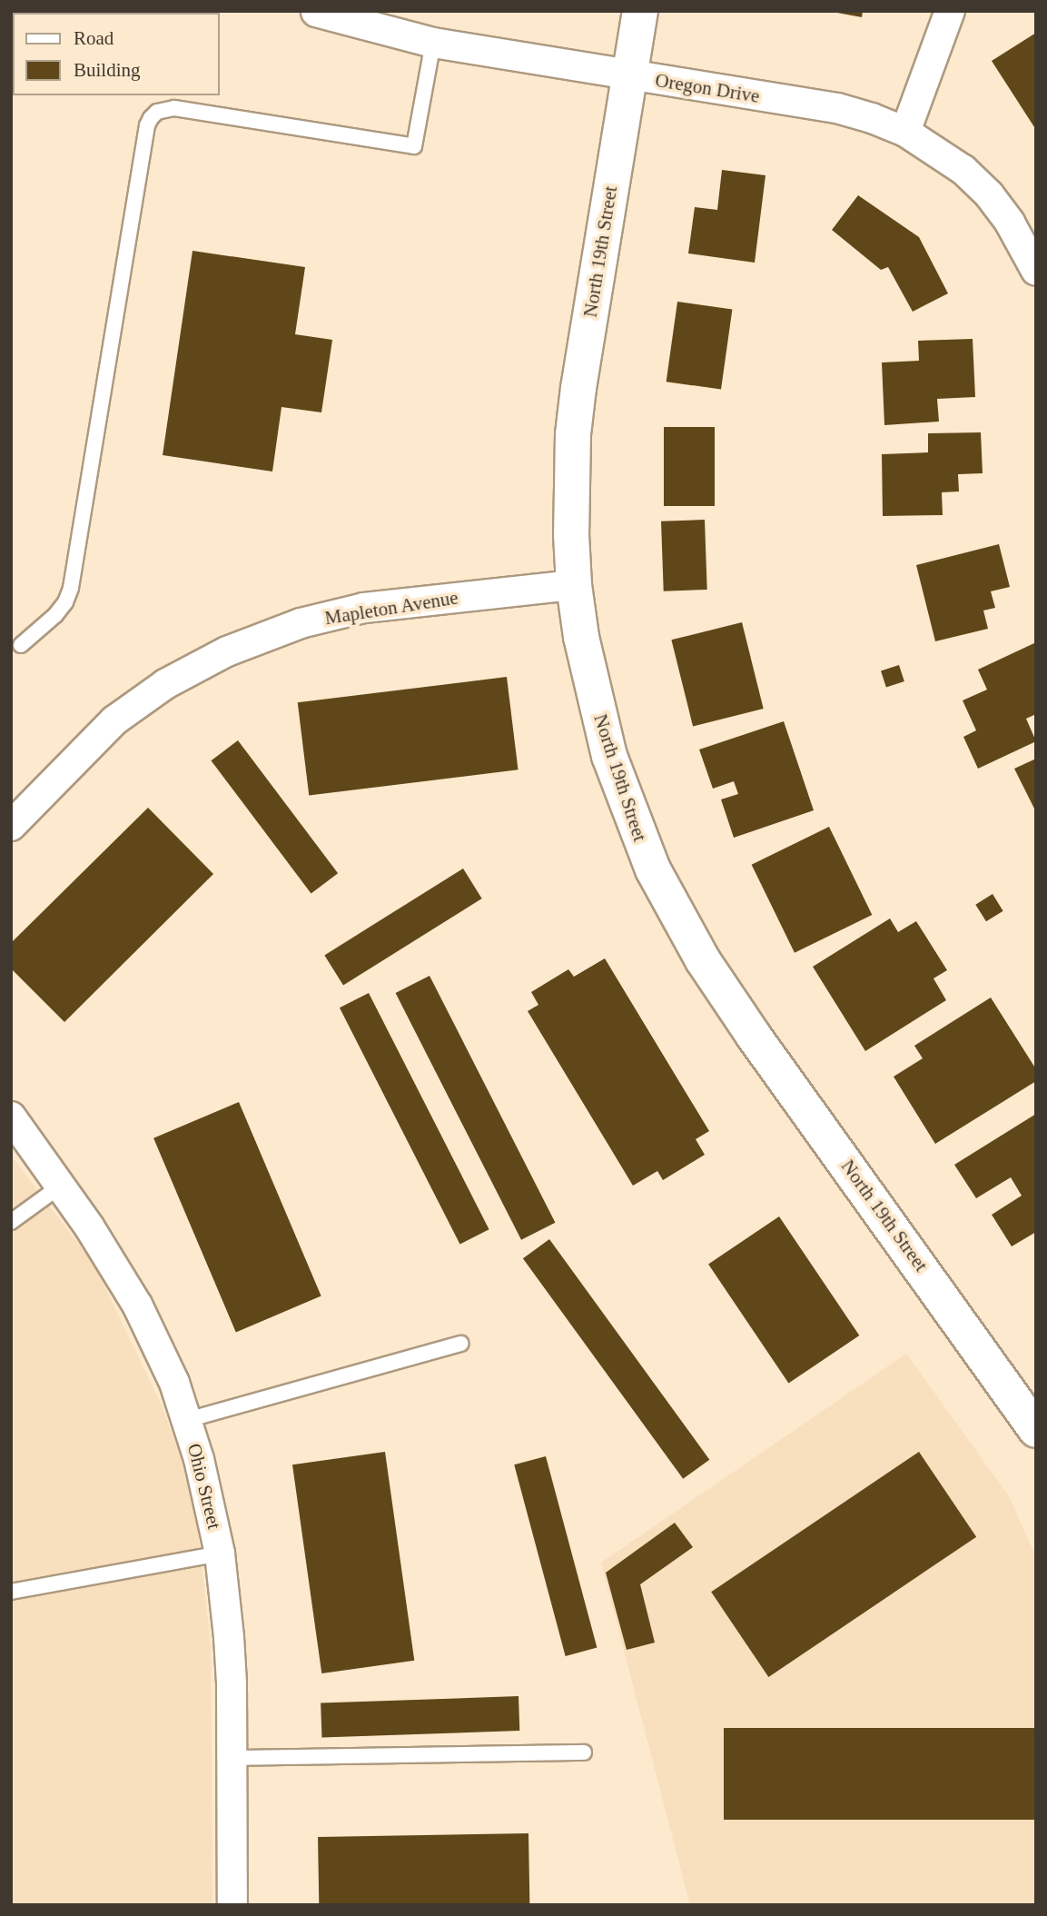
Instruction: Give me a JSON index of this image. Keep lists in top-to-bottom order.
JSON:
{
  "streets": {
    "street": [
      "Oregon Drive",
      "North 19th Street",
      "Mapleton Avenue",
      "Ohio Street"
    ]
  },
  "crossings": [
    ["Oregon Drive", "North 19th Street"],
    ["North 19th Street", "Mapleton Avenue"]
  ],
  "legend": ["Road", "Building"]
}
